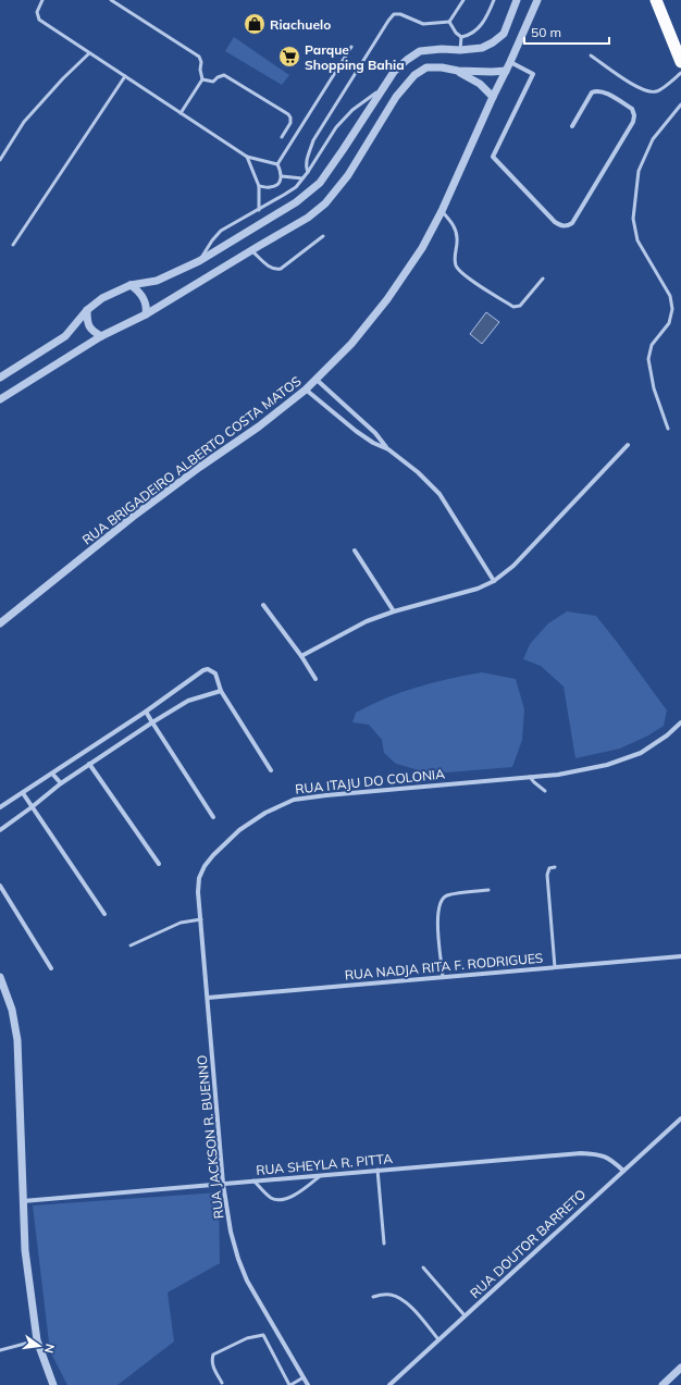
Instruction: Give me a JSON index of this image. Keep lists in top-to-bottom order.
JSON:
{
  "streets": {
    "street": [
      "RUA BRIGADEIRO ALBERTO COSTA MATOS",
      "RUA ITAJU DO COLONIA",
      "RUA NADJA RITA F. RODRIGUES",
      "RUA JACKSON R. BUENNO",
      "RUA SHEYLA R. PITTA",
      "RUA DOUTOR BARRETO"
    ]
  },
  "crossings": [
    ["RUA ITAJU DO COLONIA", "RUA NADJA RITA F. RODRIGUES"],
    ["RUA ITAJU DO COLONIA", "RUA JACKSON R. BUENNO"],
    ["RUA NADJA RITA F. RODRIGUES", "RUA JACKSON R. BUENNO"],
    ["RUA JACKSON R. BUENNO", "RUA SHEYLA R. PITTA"],
    ["RUA SHEYLA R. PITTA", "RUA DOUTOR BARRETO"]
  ],
  "places": {
    "shop": ["Riachuelo"],
    "supermarket": ["Parque Shopping Bahia"]
  },
  "scale_bar": "50 m",
  "north": "right"
}
